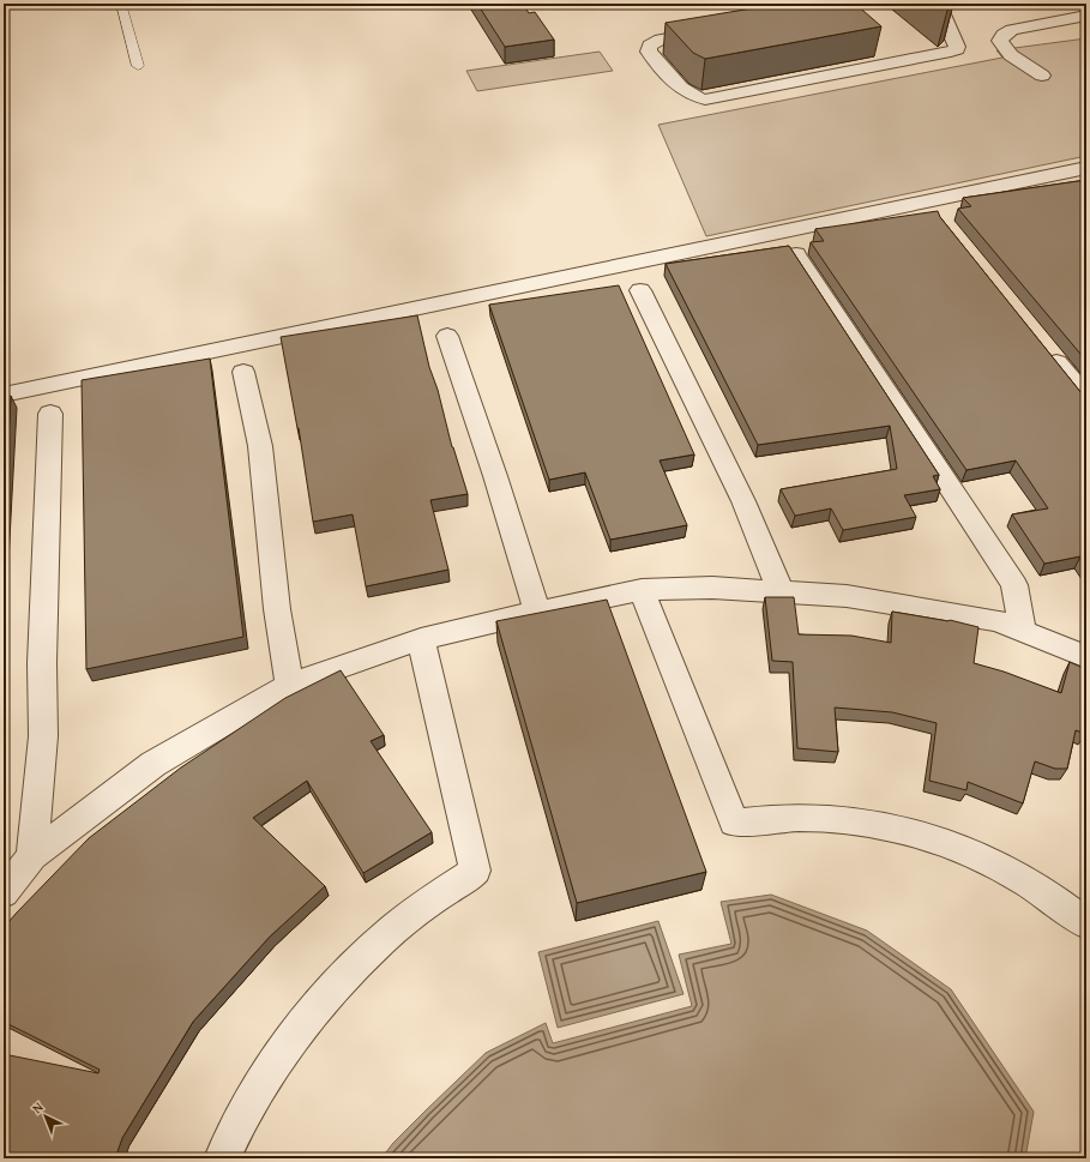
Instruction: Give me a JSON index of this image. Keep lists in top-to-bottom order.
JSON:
{
  "north": "top left"
}
